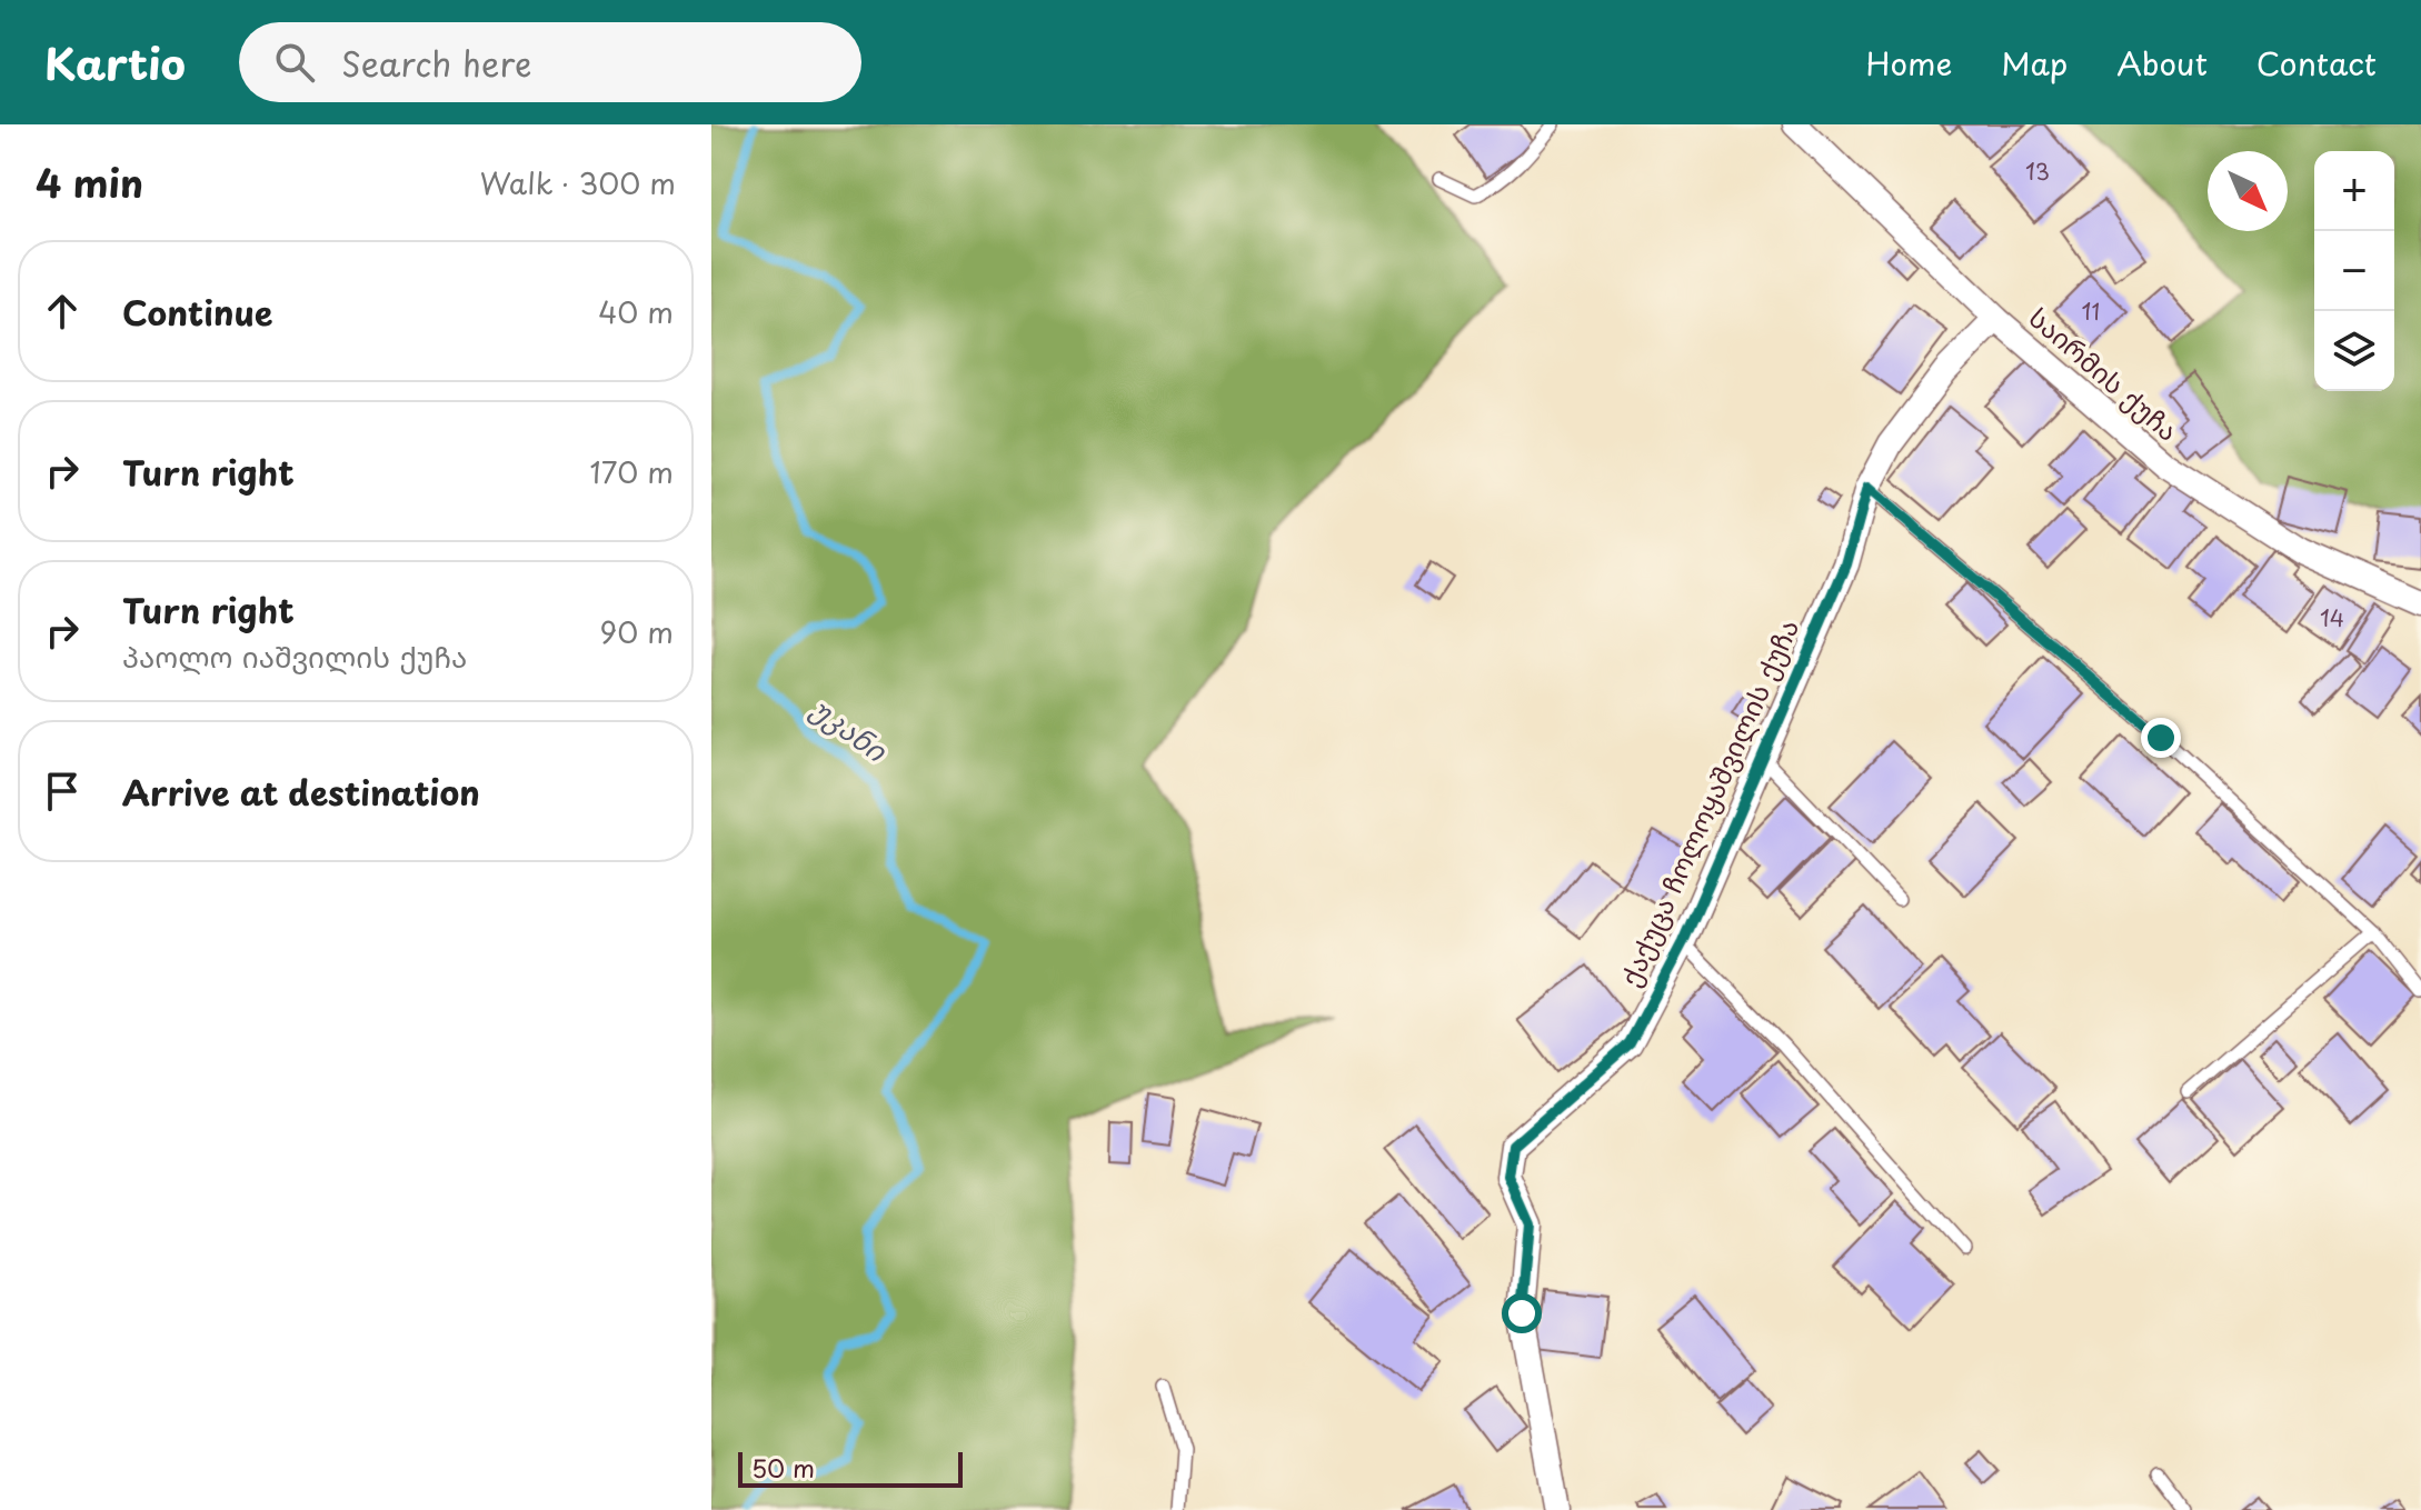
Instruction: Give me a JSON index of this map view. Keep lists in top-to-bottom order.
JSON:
{
  "streets": {
    "street": ["საირმის ქუჩა", "ქაქუცა ჩოლოყაშვილის ქუჩა"]
  },
  "crossings": [
    ["საირმის ქუჩა", "ქაქუცა ჩოლოყაშვილის ქუჩა"]
  ],
  "water": ["უკანი"],
  "house_numbers": ["13", "11", "14"],
  "scale_bar": "50 m",
  "north": "bottom right",
  "page": {
    "header": "Kartio",
    "search": "Search here",
    "nav": [
      "Home",
      "Map",
      "About",
      "Contact"
    ],
    "heading": ["4 min", "Walk · 300 m"],
    "map_buttons": ["+", "−"],
    "list": [
      ["Continue", "40 m"],
      ["Turn right", "170 m"],
      ["Turn right", "პაოლო იაშვილის ქუჩა", "90 m"],
      "Arrive at destination"
    ],
    "scale": "50 m"
  }
}
